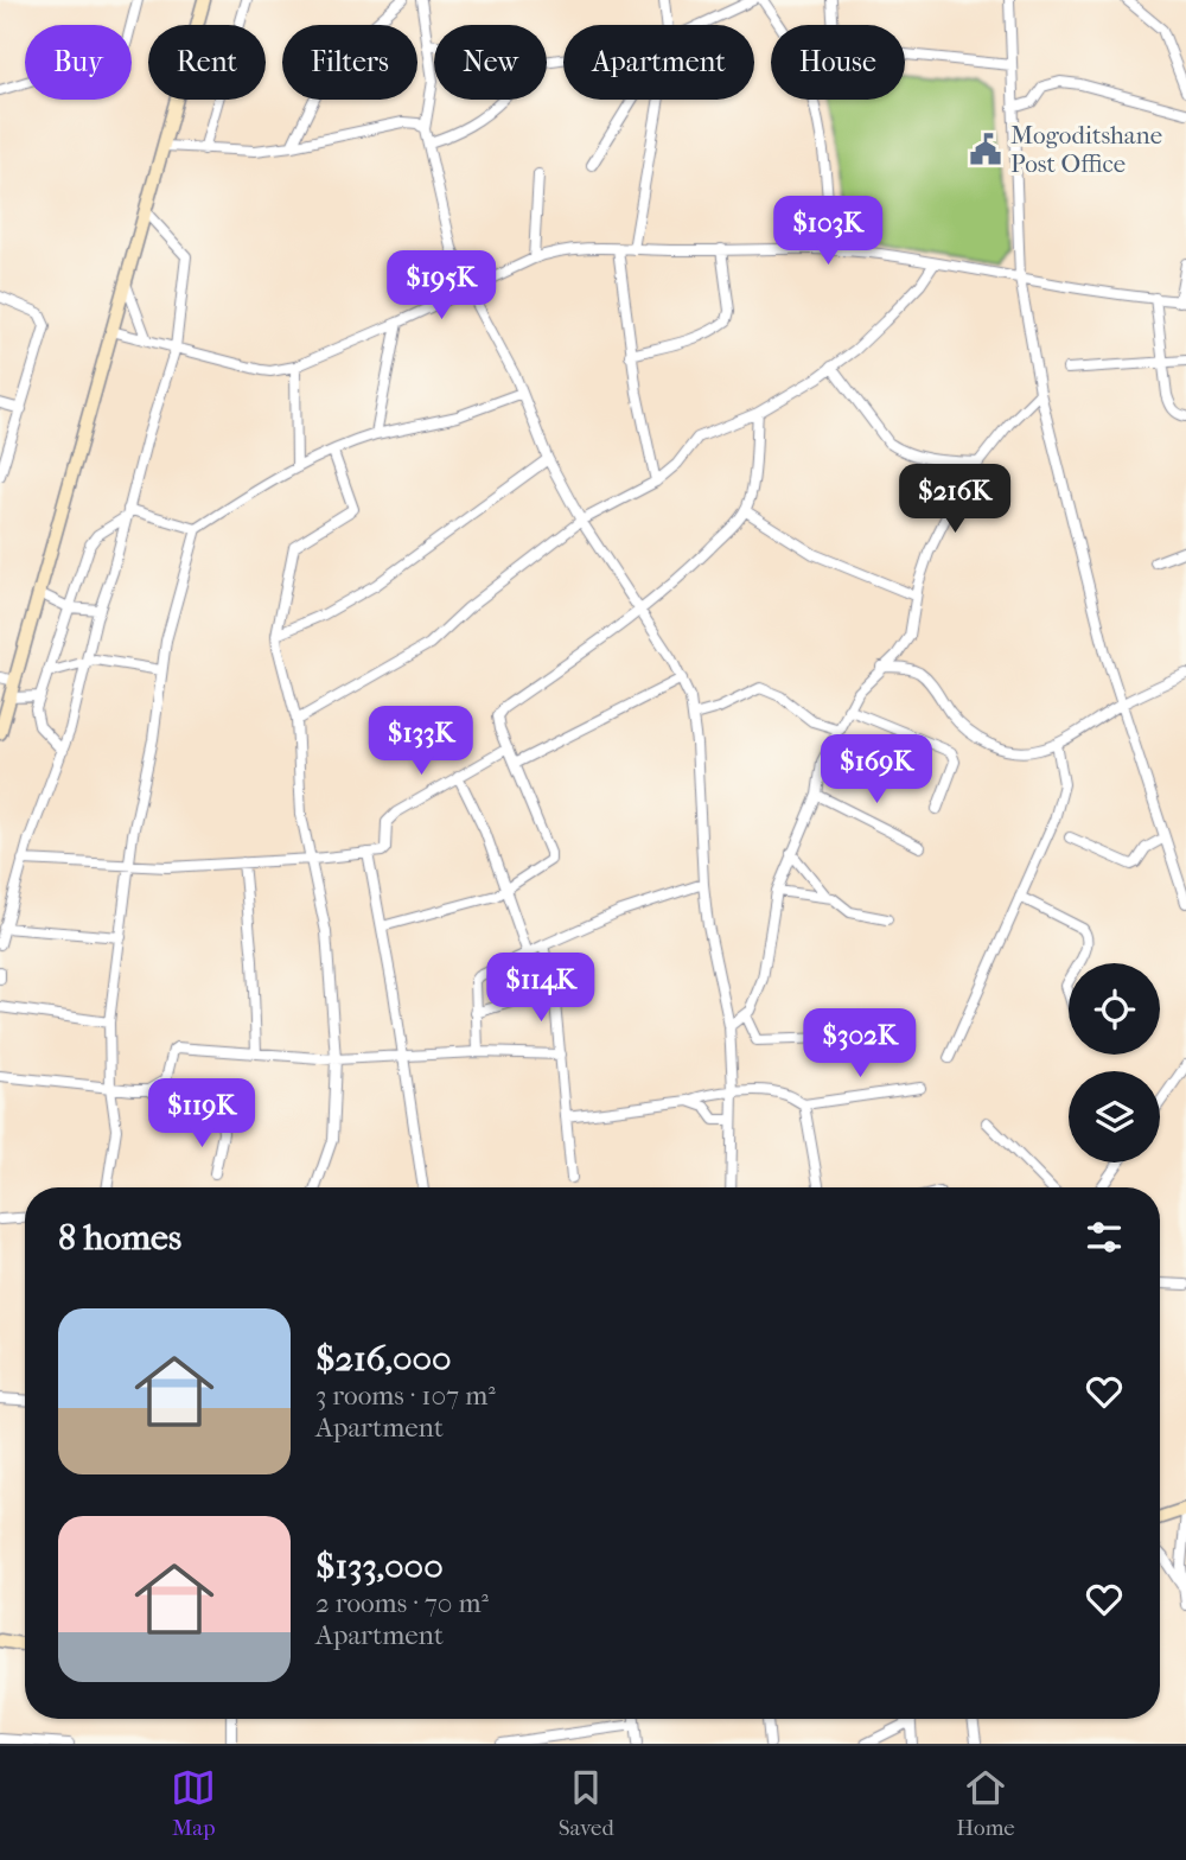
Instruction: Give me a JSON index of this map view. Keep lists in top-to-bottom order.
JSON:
{
  "places": {
    "public building": ["Mogoditshane Post Office"]
  },
  "page": {
    "chip": [
      "Buy",
      "Rent",
      "Filters",
      "New",
      "Apartment",
      "House"
    ],
    "price": [
      "$103K",
      "$195K",
      "$216K",
      "$133K",
      "$169K",
      "$114K",
      "$302K",
      "$119K"
    ],
    "heading": "8 homes",
    "list": [
      {
        "name": "$216,000",
        "note": "3 rooms · 107 m² · Apartment"
      },
      {
        "name": "$133,000",
        "note": "2 rooms · 70 m² · Apartment"
      }
    ],
    "tabs": ["Map", "Saved", "Home"]
  }
}
